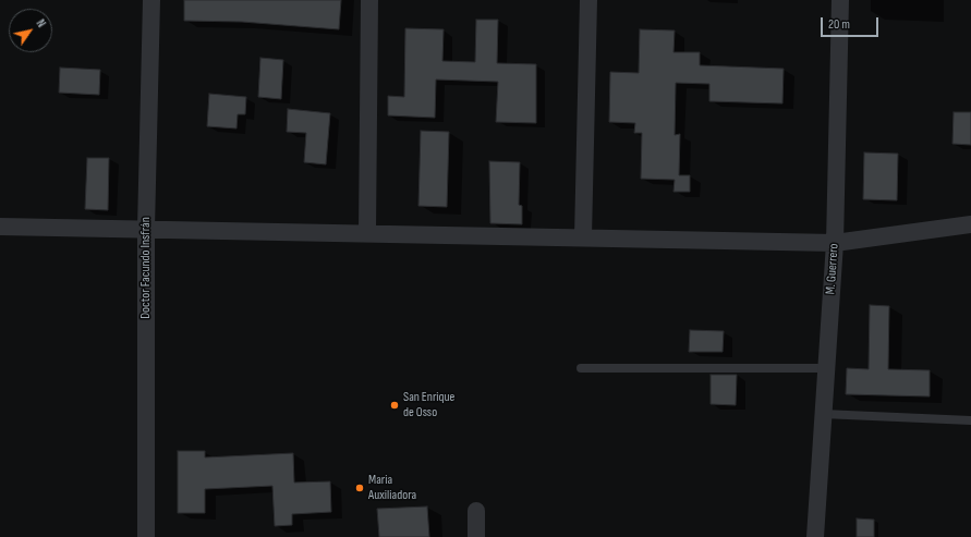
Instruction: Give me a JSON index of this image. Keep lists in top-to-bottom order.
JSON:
{
  "streets": {
    "street": ["Doctor Facundo Insfrán", "M. Guerrero"]
  },
  "places": ["San Enrique de Osso", "Maria Auxiliadora"],
  "scale_bar": "20 m",
  "north": "top right"
}
